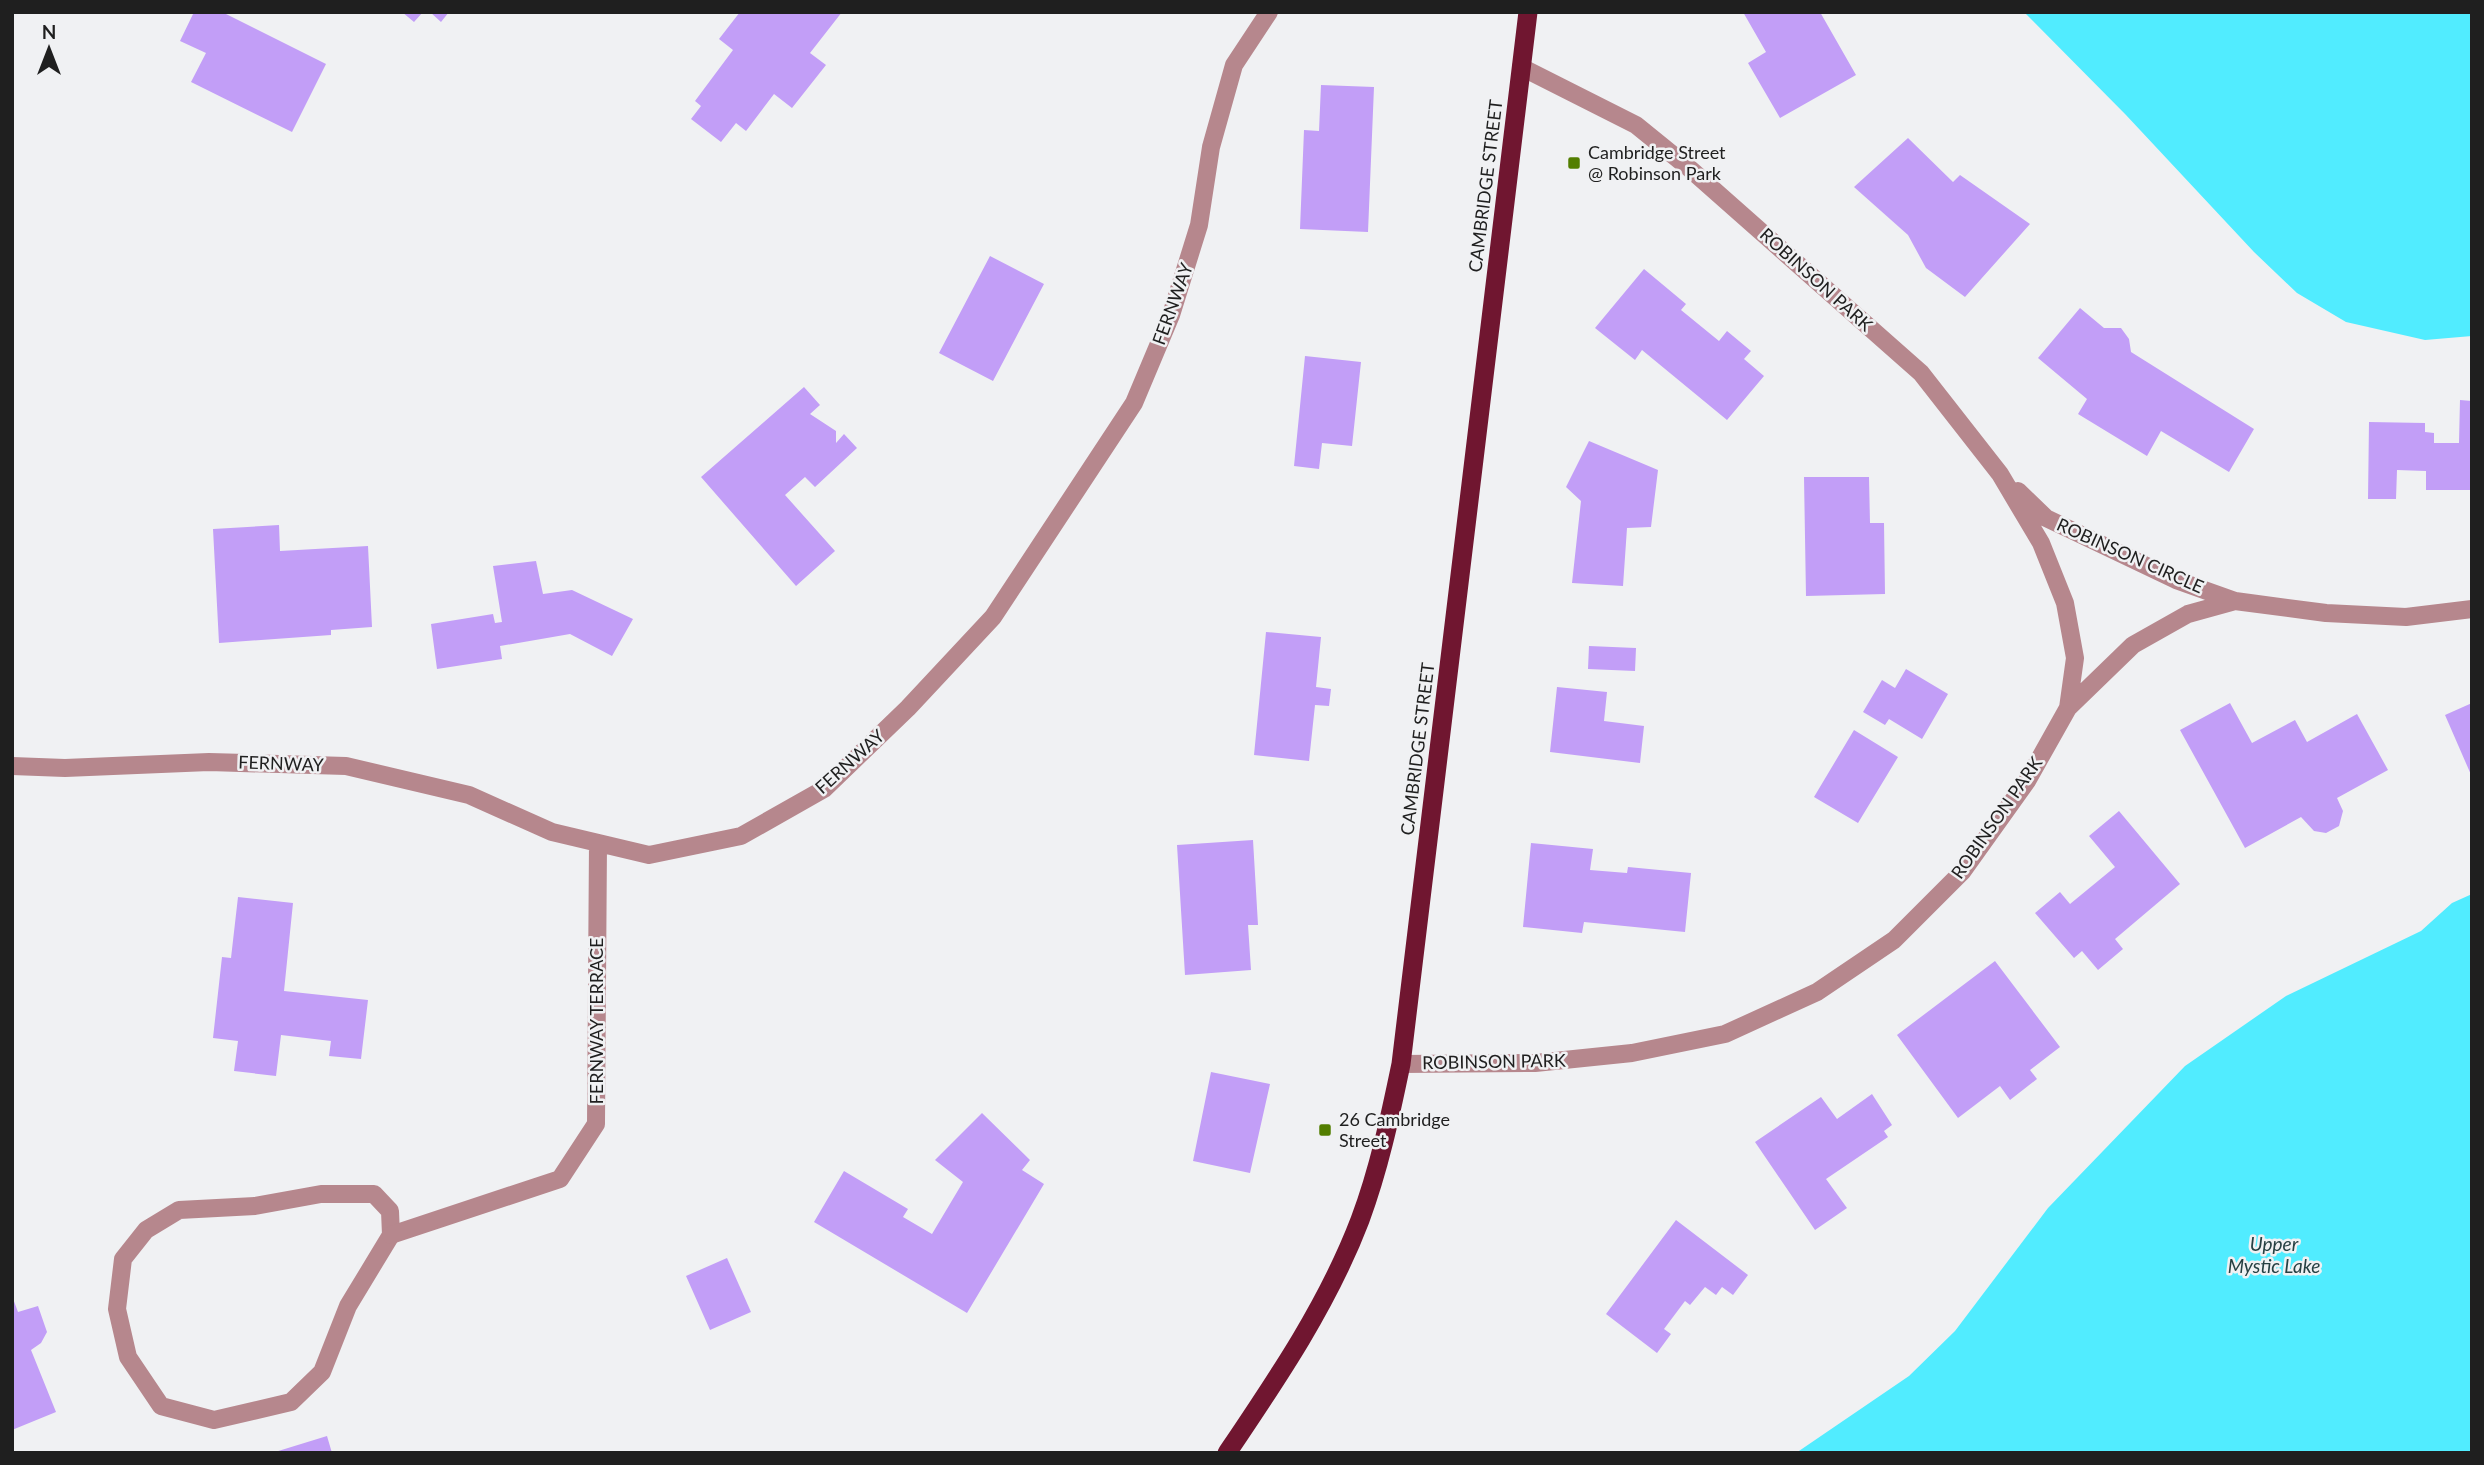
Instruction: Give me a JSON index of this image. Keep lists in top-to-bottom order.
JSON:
{
  "streets": {
    "highway": ["CAMBRIDGE STREET"],
    "street": [
      "ROBINSON PARK",
      "FERNWAY",
      "ROBINSON CIRCLE",
      "FERNWAY TERRACE"
    ]
  },
  "crossings": [
    ["CAMBRIDGE STREET", "ROBINSON PARK"],
    ["ROBINSON PARK", "ROBINSON CIRCLE"],
    ["FERNWAY", "FERNWAY TERRACE"]
  ],
  "water": ["Upper Mystic Lake"],
  "places": {
    "transit": ["Cambridge Street @ Robinson Park", "26 Cambridge Street"]
  },
  "north": "top"
}
